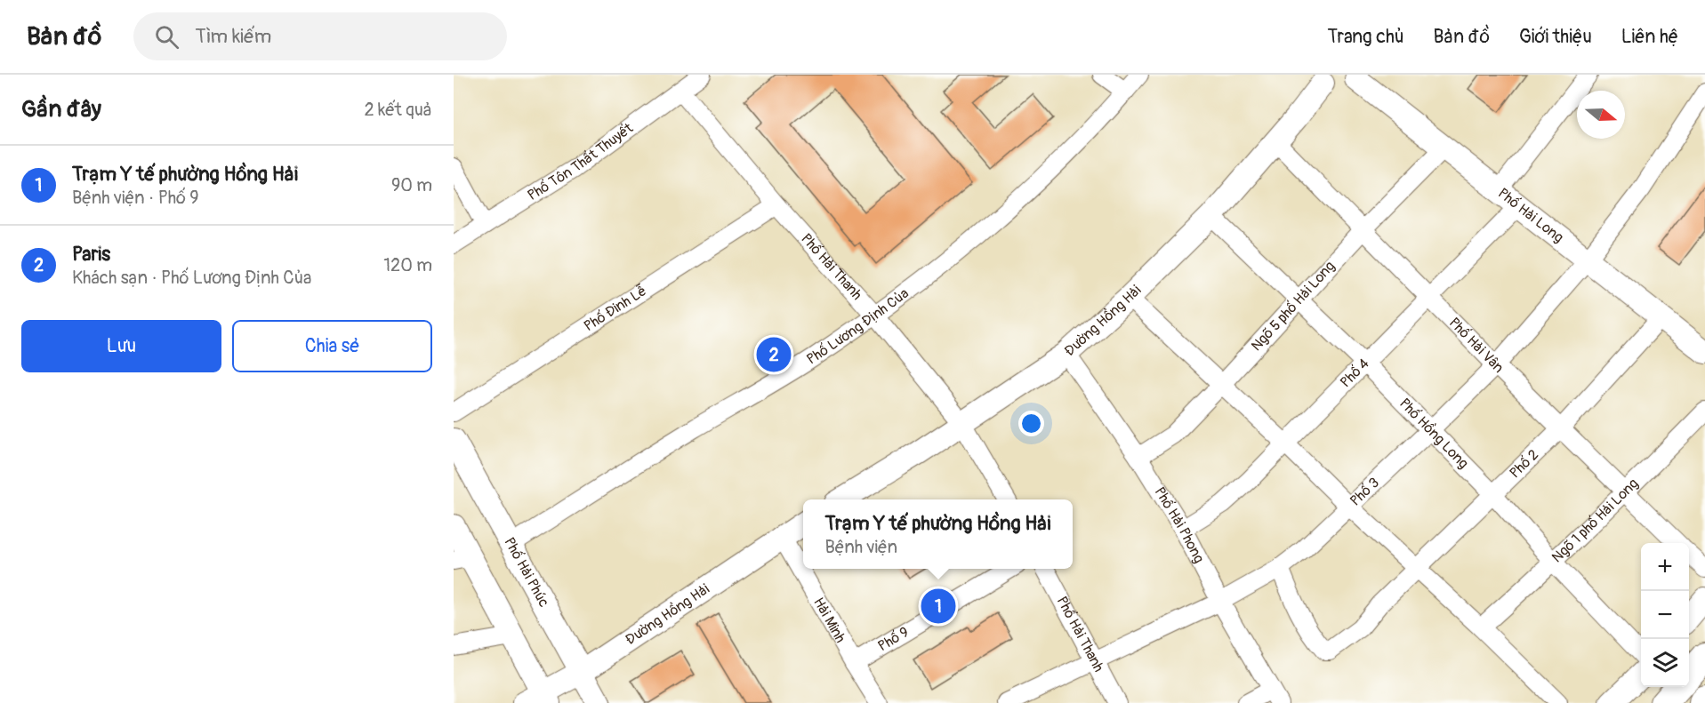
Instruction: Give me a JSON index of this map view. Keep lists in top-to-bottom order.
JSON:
{
  "streets": {
    "street": [
      "Phố Tôn Thất Thuyết",
      "Phố Hải Long",
      "Phố Hải Thanh",
      "Ngõ 5 phố Hải Long",
      "Phố Đinh Lễ",
      "Đường Hồng Hải",
      "Phố Lương Định Của",
      "Phố Hải Vân",
      "Phố 4",
      "Phố Hồng Long",
      "Phố 2",
      "Phố 3",
      "Ngõ 1 phố Hải Long",
      "Phố Hải Phong",
      "Phố Hải Phúc",
      "Hải Minh",
      "Phố 9"
    ]
  },
  "crossings": [
    ["Phố Tôn Thất Thuyết", "Phố Hải Thanh"],
    ["Phố Hải Long", "Ngõ 5 phố Hải Long"],
    ["Phố Hải Long", "Phố 4"],
    ["Phố Hải Long", "Phố 2"],
    ["Phố Hải Long", "Phố 3"],
    ["Phố Hải Thanh", "Phố Đinh Lễ"],
    ["Phố Hải Thanh", "Đường Hồng Hải"],
    ["Phố Hải Thanh", "Phố Lương Định Của"],
    ["Phố Hải Thanh", "Phố 3"],
    ["Ngõ 5 phố Hải Long", "Phố Hải Vân"],
    ["Ngõ 5 phố Hải Long", "Phố Hồng Long"],
    ["Ngõ 5 phố Hải Long", "Phố Hải Phong"],
    ["Đường Hồng Hải", "Phố Hải Vân"],
    ["Đường Hồng Hải", "Phố Hồng Long"],
    ["Đường Hồng Hải", "Phố Hải Phong"],
    ["Đường Hồng Hải", "Phố Hải Phúc"],
    ["Đường Hồng Hải", "Hải Minh"],
    ["Phố Lương Định Của", "Phố Hải Phúc"],
    ["Phố Hải Vân", "Phố 4"],
    ["Phố Hải Vân", "Phố 2"],
    ["Phố Hải Vân", "Phố 3"],
    ["Phố Hải Vân", "Ngõ 1 phố Hải Long"],
    ["Phố 4", "Phố Hồng Long"],
    ["Phố 4", "Phố Hải Phong"],
    ["Phố Hồng Long", "Phố 2"],
    ["Phố Hồng Long", "Phố 3"],
    ["Phố Hồng Long", "Ngõ 1 phố Hải Long"],
    ["Phố 2", "Phố 3"],
    ["Phố 3", "Phố Hải Phong"],
    ["Hải Minh", "Phố 9"]
  ],
  "north": "right",
  "page": {
    "header": "Bản đồ",
    "search": "Tìm kiếm",
    "nav": [
      "Trang chủ",
      "Bản đồ",
      "Giới thiệu",
      "Liên hệ"
    ],
    "heading": ["Gần đây", "2 kết quả"],
    "list": [
      {
        "mark": "1",
        "name": "Trạm Y tế phường Hồng Hải",
        "note": "Bệnh viện · Phố 9",
        "value": "90 m"
      },
      {
        "mark": "2",
        "name": "Paris",
        "note": "Khách sạn · Phố Lương Định Của",
        "value": "120 m"
      }
    ],
    "buttons": ["Lưu", "Chia sẻ"],
    "pins": ["2", "1"],
    "popup": ["Trạm Y tế phường Hồng Hải", "Bệnh viện"],
    "map_buttons": ["+", "−"]
  }
}
